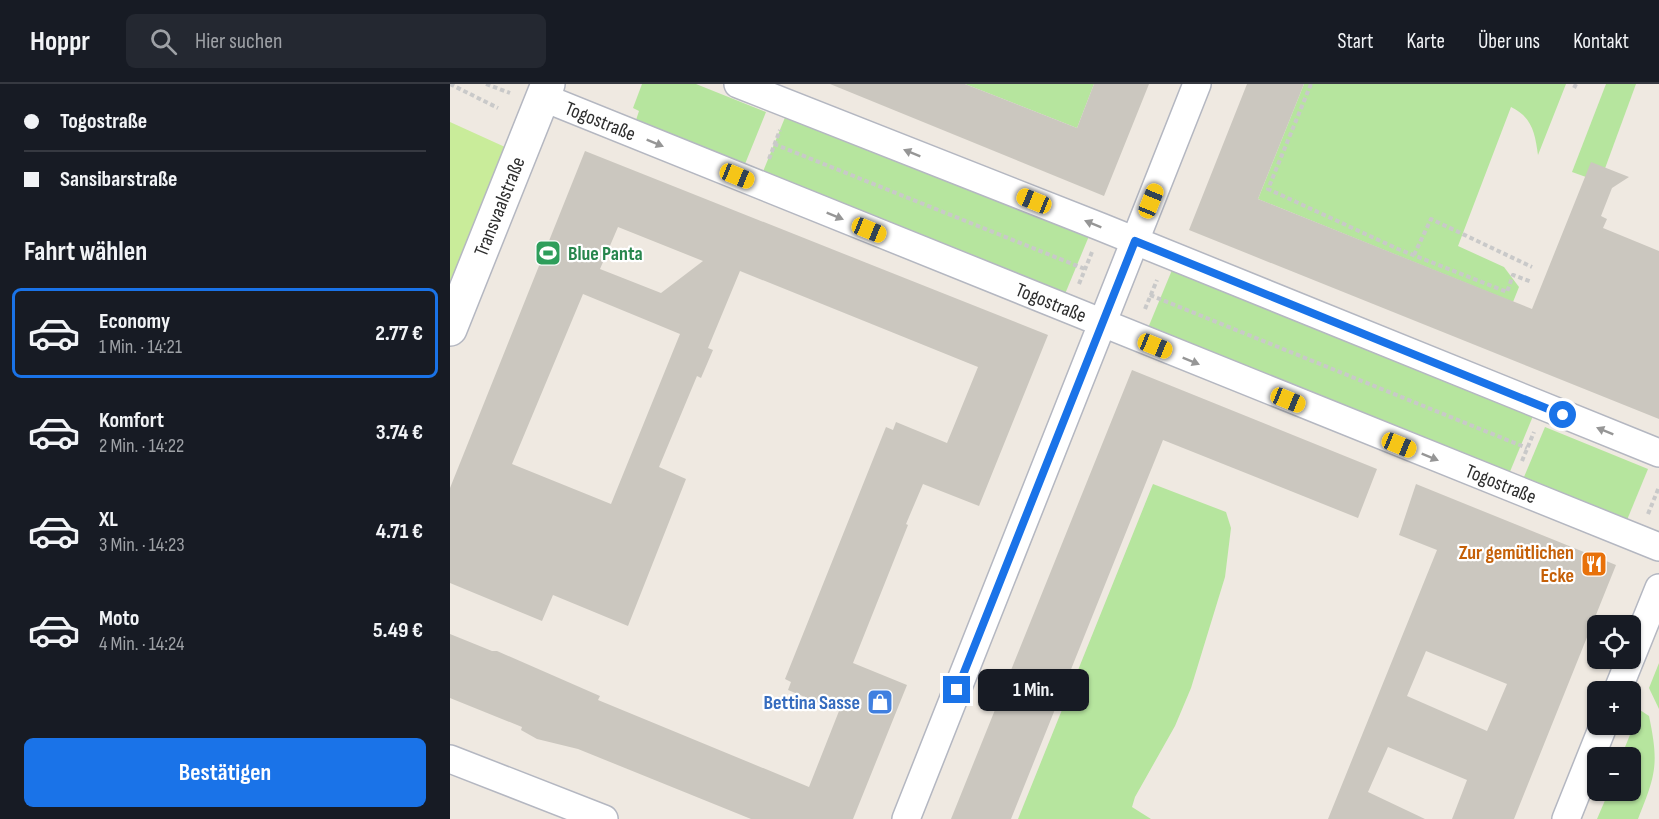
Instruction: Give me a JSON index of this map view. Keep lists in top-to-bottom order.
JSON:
{
  "streets": {
    "street": ["Togostraße", "Transvaalstraße"]
  },
  "crossings": [
    ["Togostraße", "Transvaalstraße"]
  ],
  "places": {
    "sports": ["Blue Panta"],
    "restaurant": ["Zur gemütlichen Ecke"],
    "shop": ["Bettina Sasse"]
  },
  "page": {
    "header": "Hoppr",
    "search": "Hier suchen",
    "nav": [
      "Start",
      "Karte",
      "Über uns",
      "Kontakt"
    ],
    "banner": ["Togostraße", "Sansibarstraße"],
    "heading": "Fahrt wählen",
    "list": [
      {
        "name": "Economy",
        "note": "1 Min. · 14:21",
        "value": "2.77 €"
      },
      {
        "name": "Komfort",
        "note": "2 Min. · 14:22",
        "value": "3.74 €"
      },
      {
        "name": "XL",
        "note": "3 Min. · 14:23",
        "value": "4.71 €"
      },
      {
        "name": "Moto",
        "note": "4 Min. · 14:24",
        "value": "5.49 €"
      }
    ],
    "map_buttons": ["+", "−"],
    "bubble": "1 Min.",
    "buttons": "Bestätigen"
  }
}
